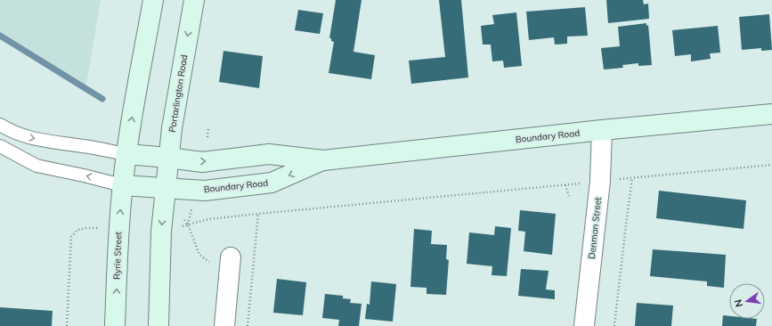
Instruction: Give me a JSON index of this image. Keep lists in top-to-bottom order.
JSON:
{
  "streets": {
    "main road": ["Portarlington Road", "Boundary Road", "Ryrie Street"],
    "street": ["Denman Street"]
  },
  "crossings": [
    ["Portarlington Road", "Boundary Road"],
    ["Boundary Road", "Denman Street"],
    ["Boundary Road", "Ryrie Street"]
  ],
  "north": "left"
}
